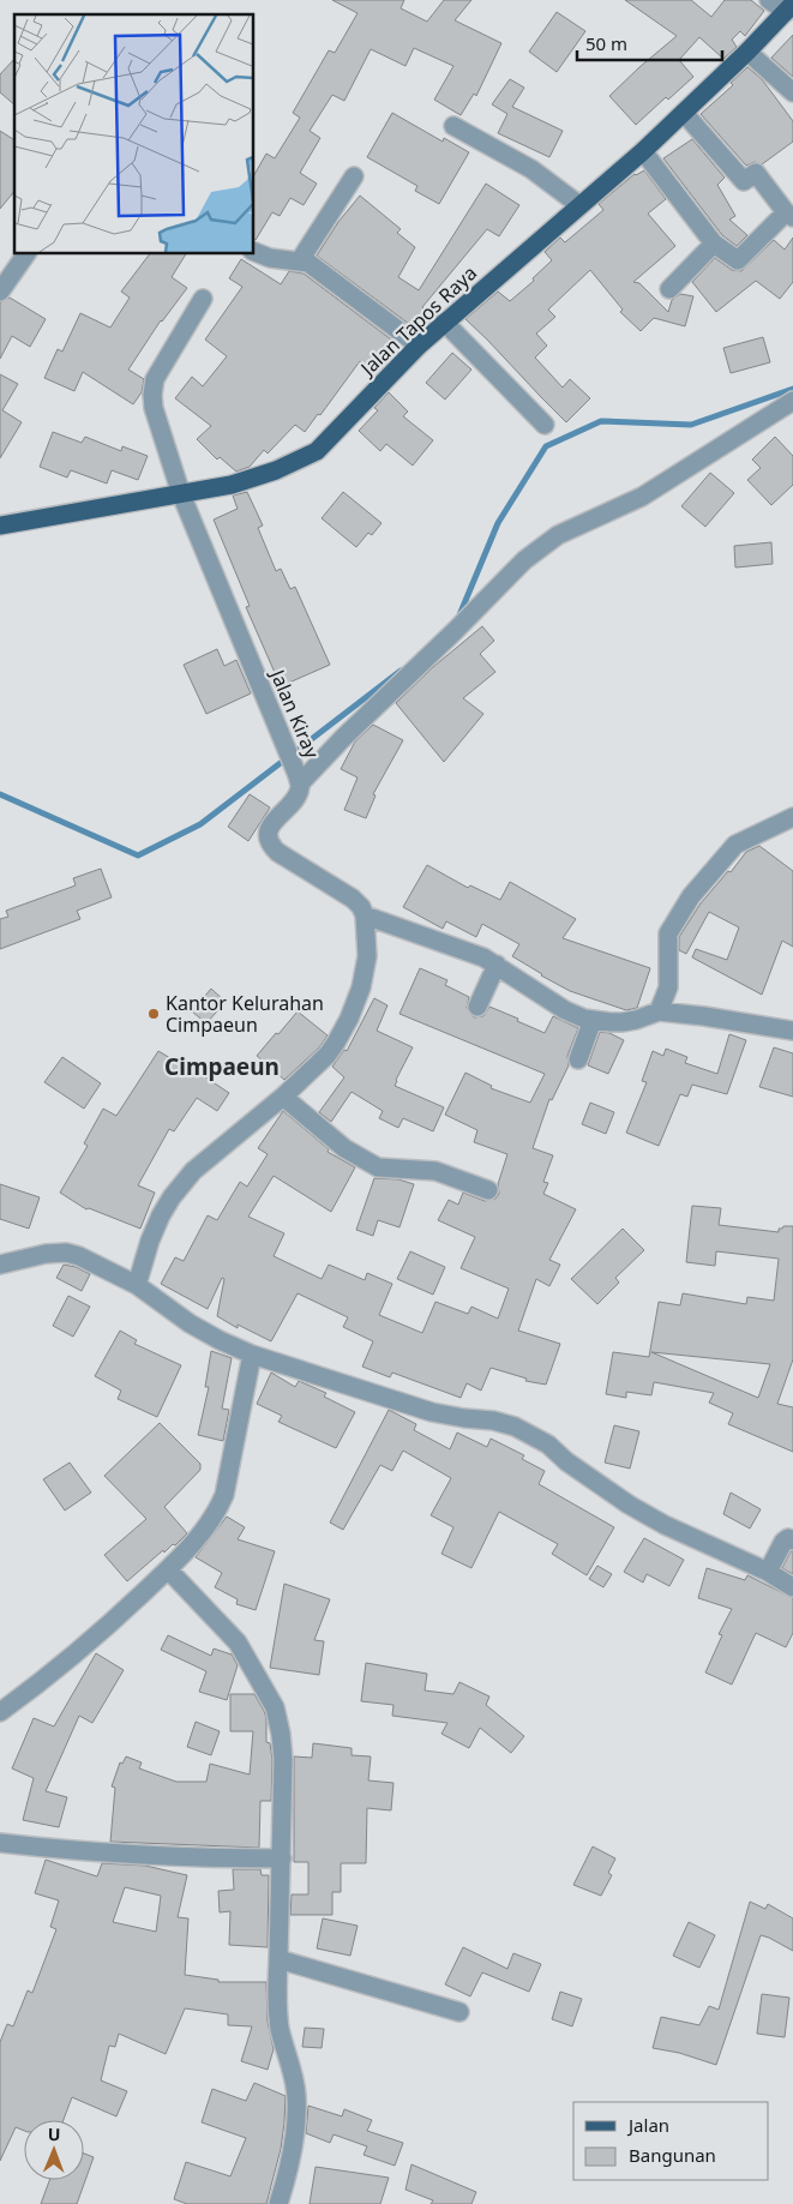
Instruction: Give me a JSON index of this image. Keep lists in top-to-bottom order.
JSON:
{
  "streets": {
    "main road": ["Jalan Tapos Raya"],
    "street": ["Jalan Kiray"]
  },
  "crossings": [
    ["Jalan Tapos Raya", "Jalan Kiray"]
  ],
  "districts": ["Cimpaeun"],
  "places": ["Kantor Kelurahan Cimpaeun"],
  "legend": ["Jalan", "Bangunan"],
  "scale_bar": "50 m",
  "north": "top"
}
